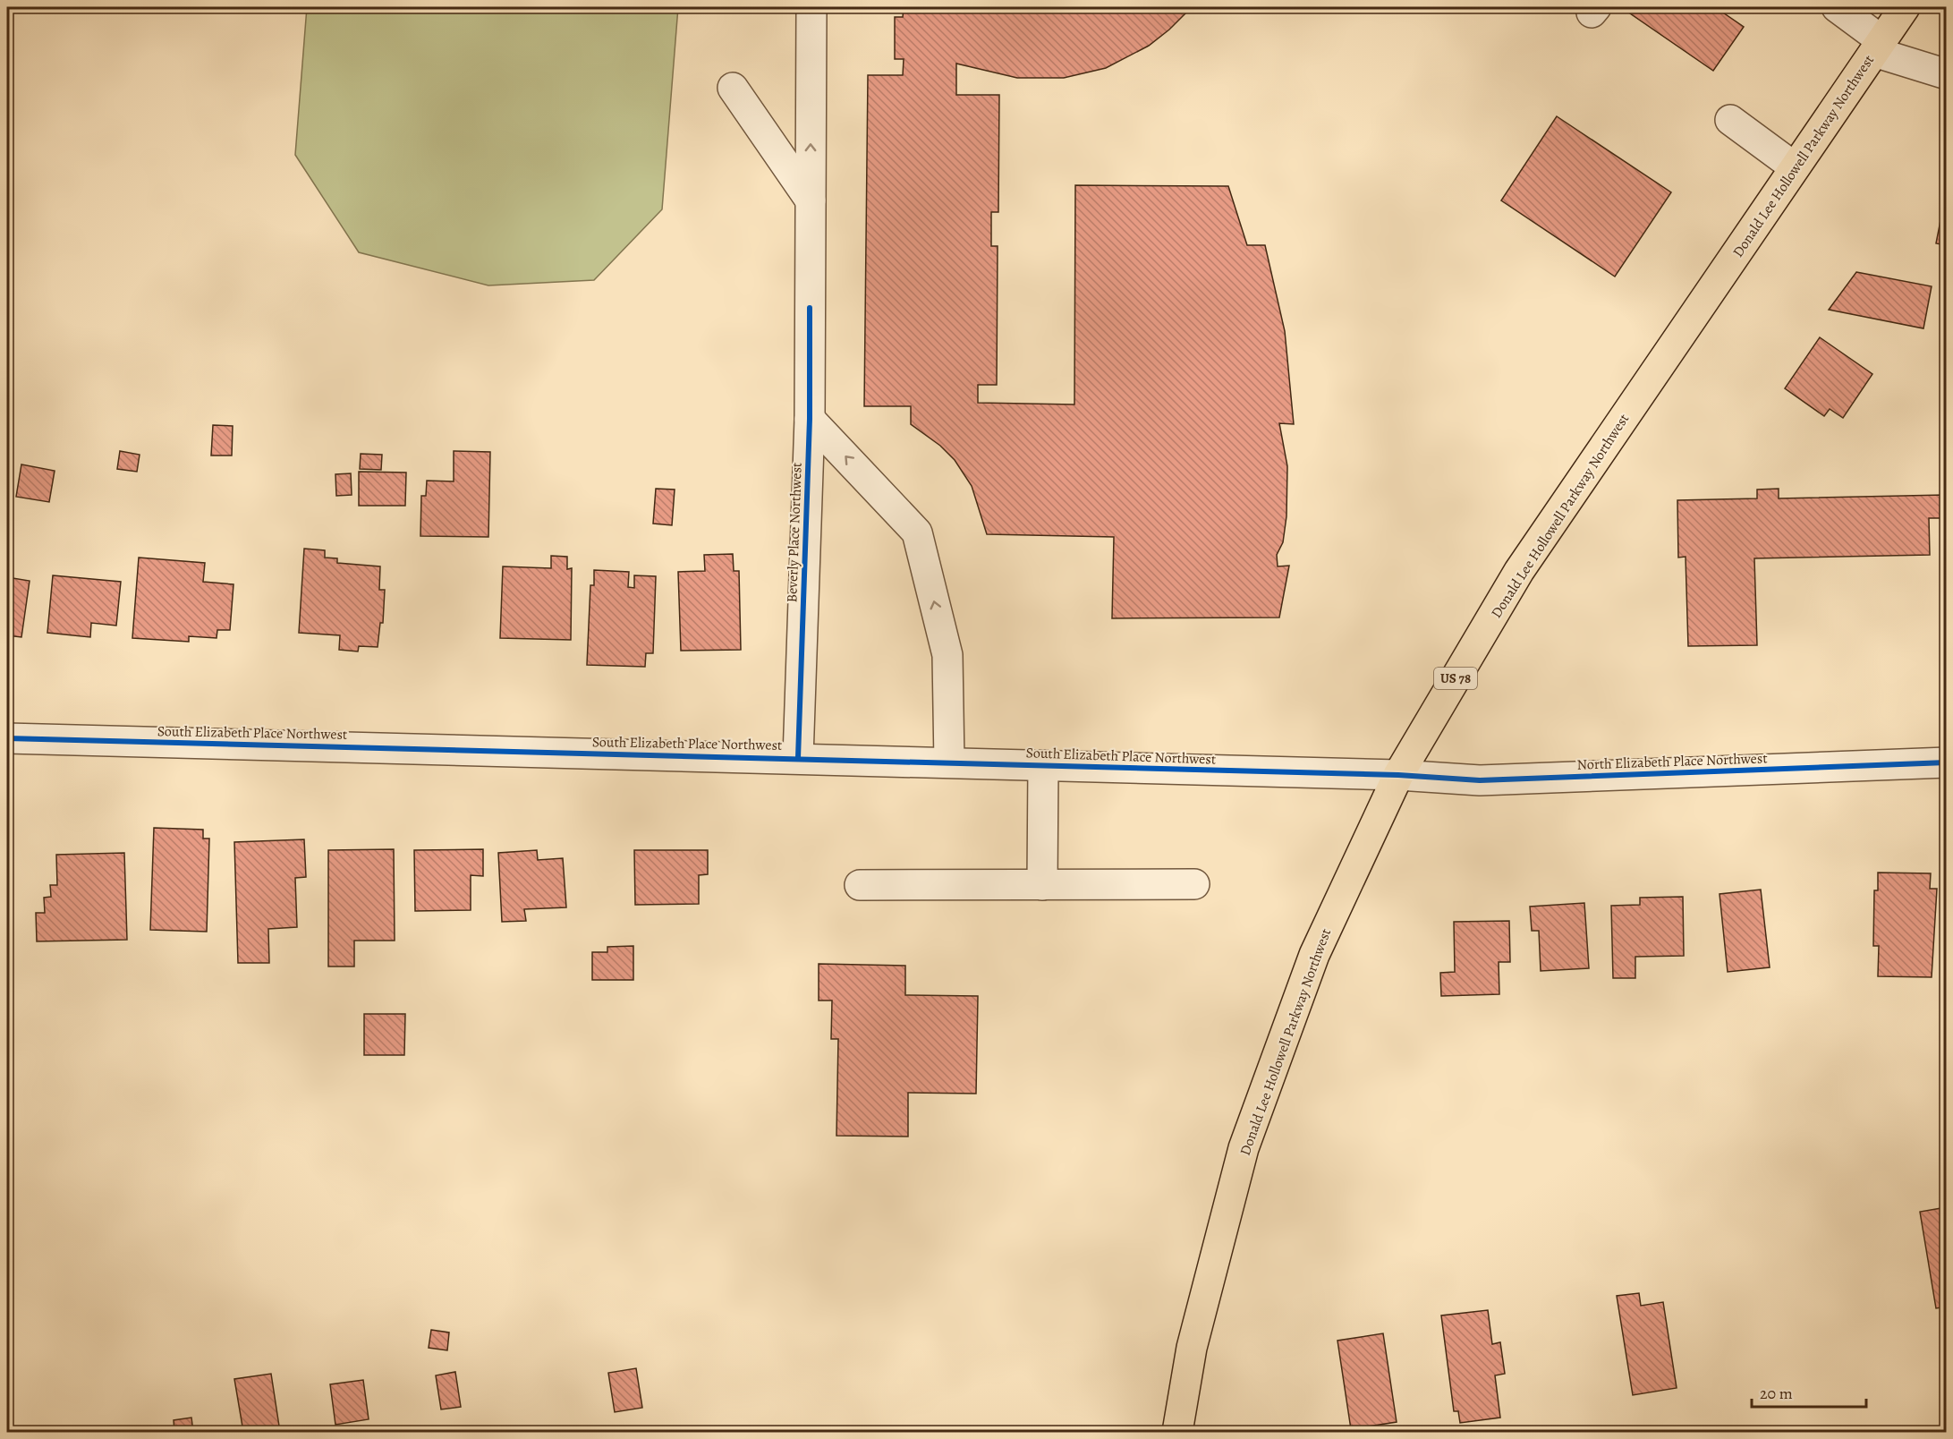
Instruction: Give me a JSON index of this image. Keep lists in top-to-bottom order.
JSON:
{
  "streets": {
    "main road": ["Donald Lee Hollowell Parkway Northwest", "US 78"],
    "street": ["Beverly Place Northwest", "South Elizabeth Place Northwest", "North Elizabeth Place Northwest"]
  },
  "crossings": [
    ["Donald Lee Hollowell Parkway Northwest", "South Elizabeth Place Northwest"],
    ["Donald Lee Hollowell Parkway Northwest", "North Elizabeth Place Northwest"],
    ["Beverly Place Northwest", "South Elizabeth Place Northwest"],
    ["South Elizabeth Place Northwest", "North Elizabeth Place Northwest"]
  ],
  "scale_bar": "20 m"
}
